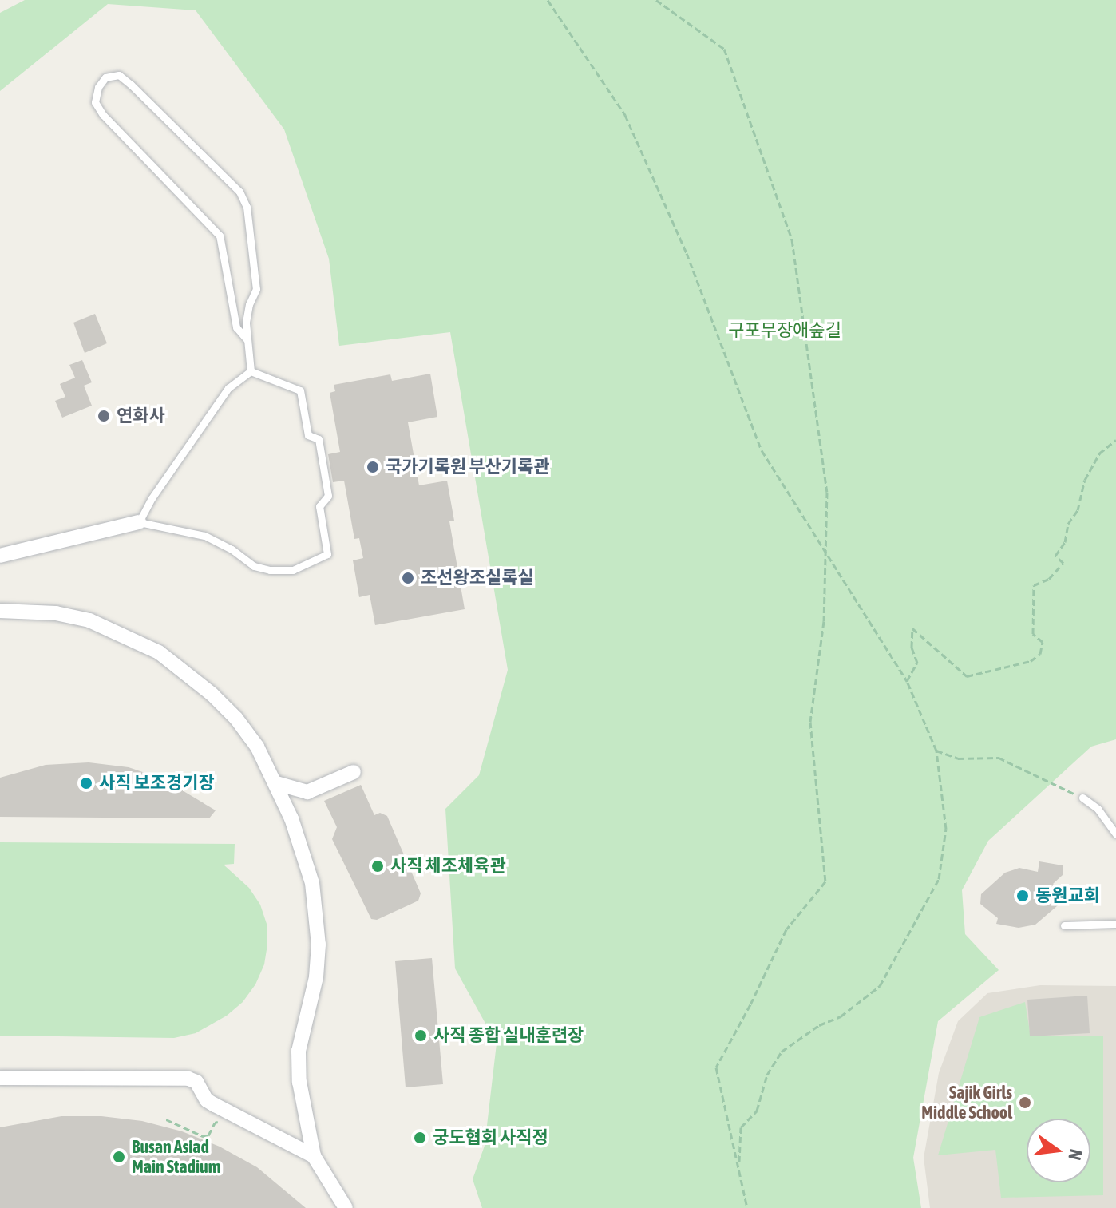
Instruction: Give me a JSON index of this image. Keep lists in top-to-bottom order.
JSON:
{
  "parks": ["구포무장애숲길"],
  "places": [
    "연화사",
    "국가기록원 부산기록관",
    "조선왕조실록실",
    "사직 보조경기장",
    "사직 체조체육관",
    "동원교회",
    "사직 종합 실내훈련장",
    "Sajik Girls Middle School",
    "궁도협회 사직정",
    "Busan Asiad Main Stadium"
  ],
  "north": "right"
}
